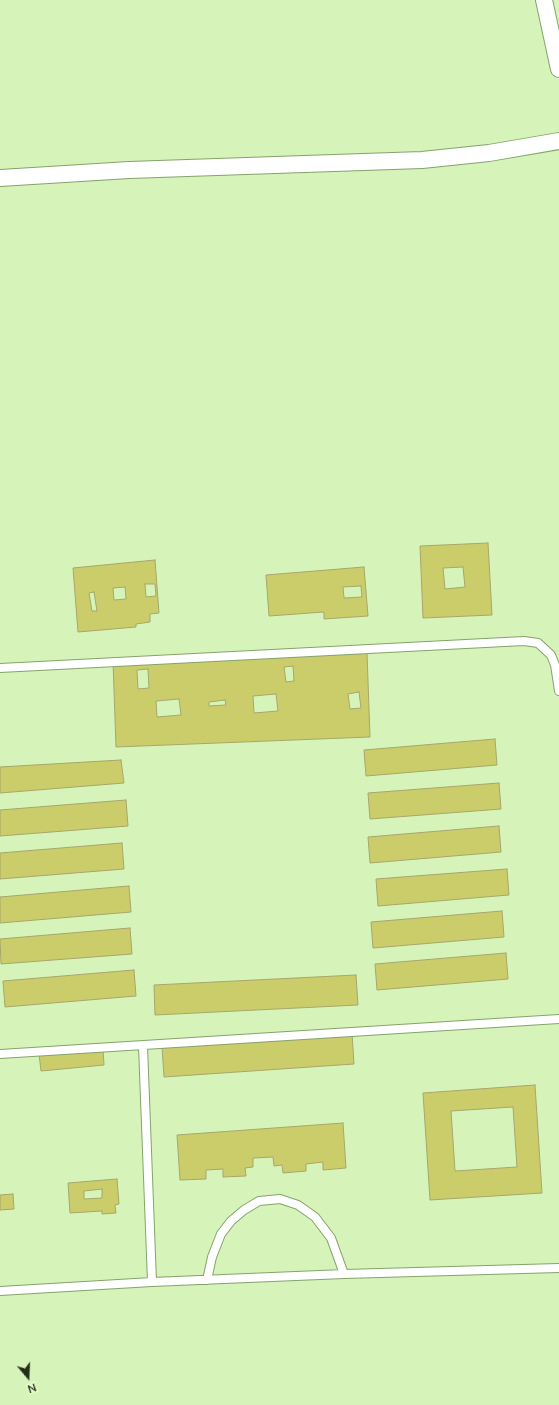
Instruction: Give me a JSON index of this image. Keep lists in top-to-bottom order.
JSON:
{
  "north": "bottom"
}
